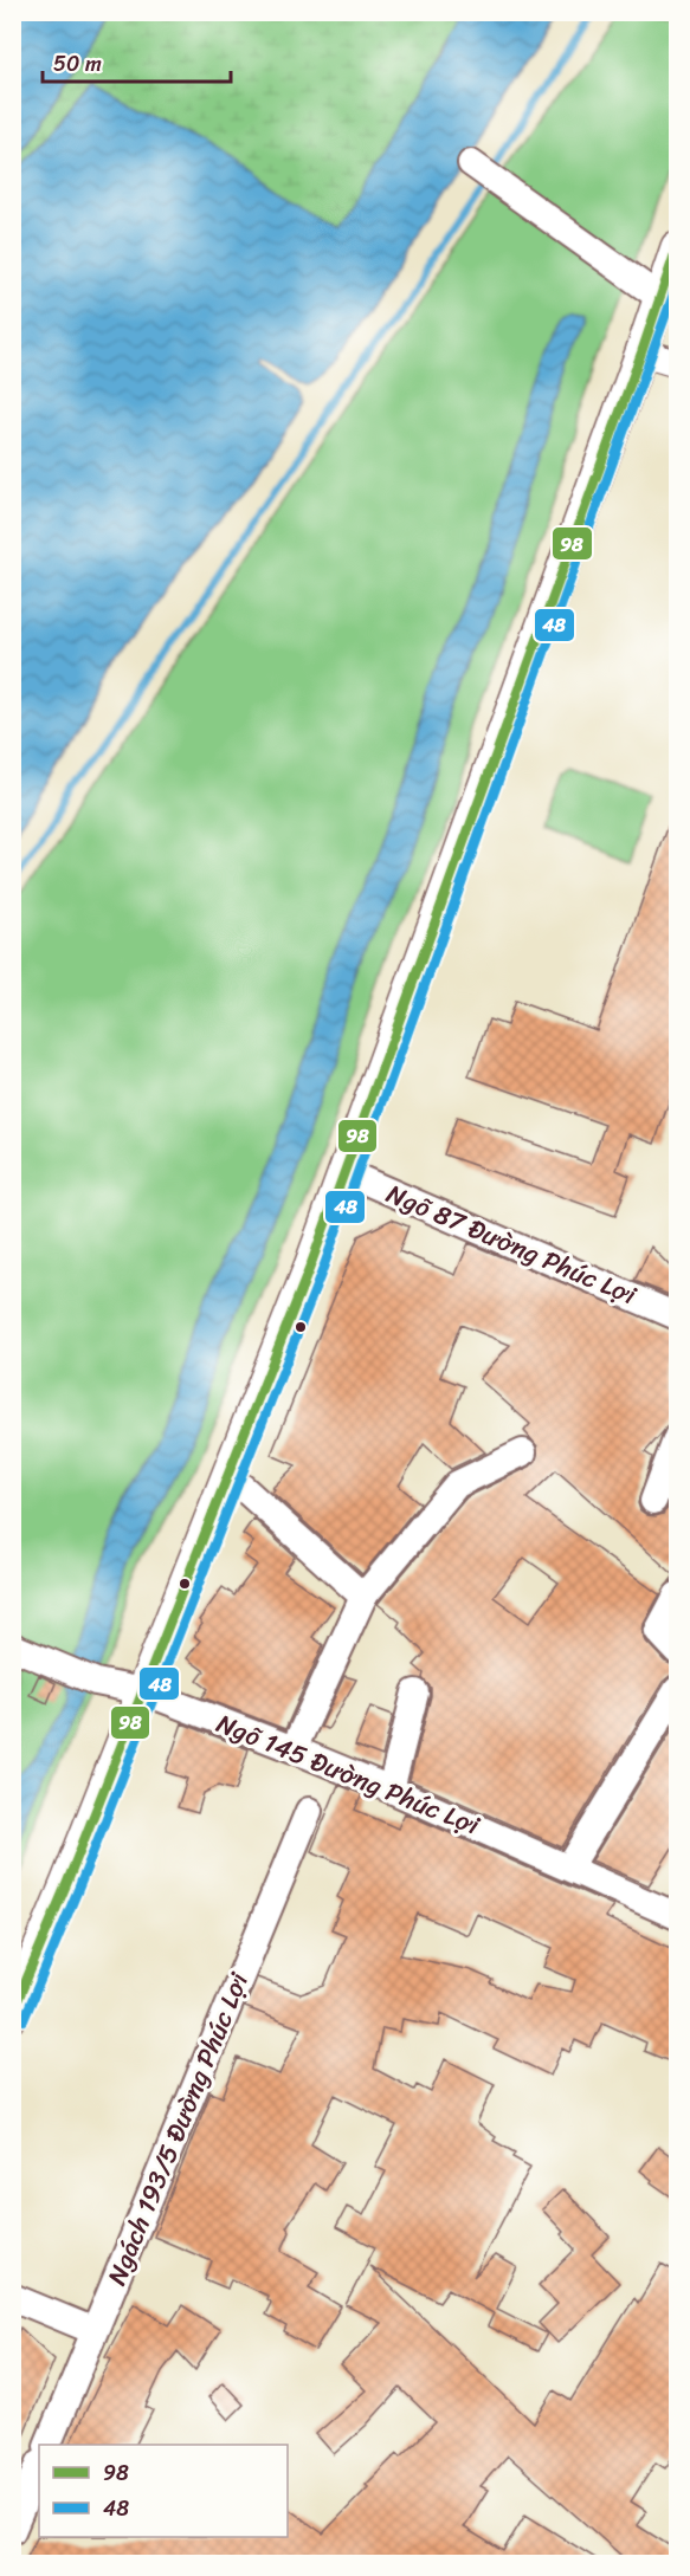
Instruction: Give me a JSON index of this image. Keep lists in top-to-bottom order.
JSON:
{
  "streets": {
    "street": ["Ngõ 87 Đường Phúc Lợi", "Ngõ 145 Đường Phúc Lợi", "Ngách 193/5 Đường Phúc Lợi"]
  },
  "lines": ["transit line 98", "transit line 48"],
  "legend": ["98", "48"],
  "scale_bar": "50 m"
}
